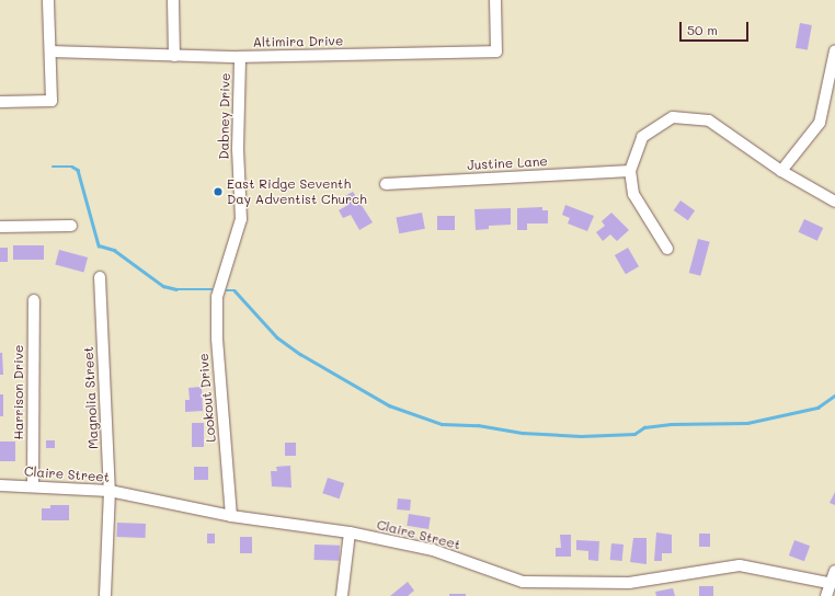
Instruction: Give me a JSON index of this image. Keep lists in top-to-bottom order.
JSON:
{
  "streets": {
    "street": [
      "Altimira Drive",
      "Dabney Drive",
      "Justine Lane",
      "Harrison Drive",
      "Magnolia Street",
      "Lookout Drive",
      "Claire Street"
    ]
  },
  "crossings": [
    ["Altimira Drive", "Dabney Drive"],
    ["Dabney Drive", "Lookout Drive"],
    ["Harrison Drive", "Claire Street"],
    ["Magnolia Street", "Claire Street"],
    ["Lookout Drive", "Claire Street"]
  ],
  "places": ["East Ridge Seventh Day Adventist Church"],
  "scale_bar": "50 m"
}
